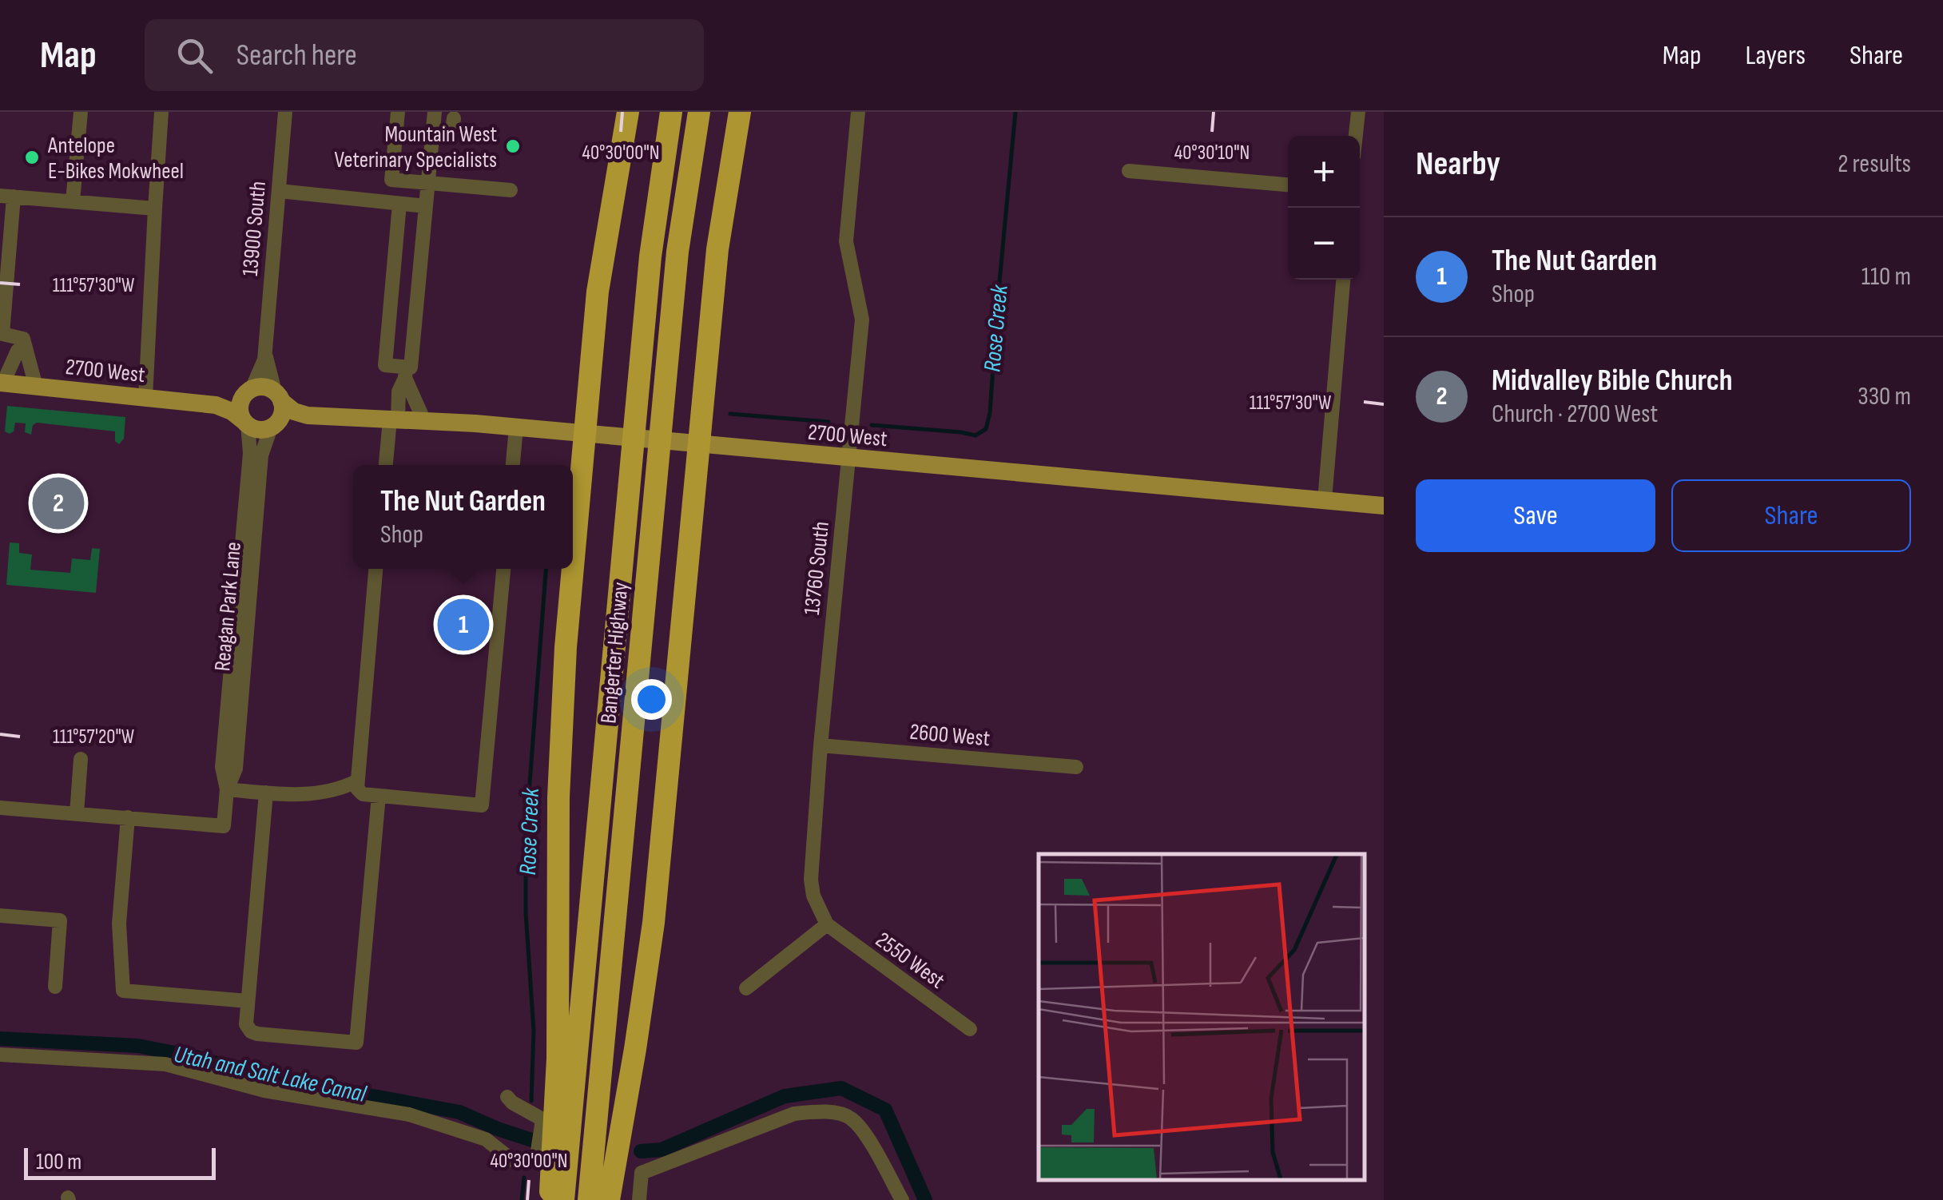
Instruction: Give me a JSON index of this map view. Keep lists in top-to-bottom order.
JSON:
{
  "streets": {
    "highway": ["Bangerter Highway"],
    "main road": ["2700 West"],
    "street": [
      "13900 South",
      "13760 South",
      "Reagan Park Lane",
      "2600 West",
      "2550 West"
    ]
  },
  "crossings": [
    ["13900 South", "2700 West"],
    ["13900 South", "Reagan Park Lane"],
    ["2700 West", "13760 South"],
    ["2700 West", "Reagan Park Lane"],
    ["13760 South", "2600 West"],
    ["13760 South", "2550 West"]
  ],
  "water": ["Rose Creek", "Utah and Salt Lake Canal"],
  "places": ["Mountain West Veterinary Specialists", "Antelope E-Bikes Mokwheel"],
  "scale_bar": "100 m",
  "page": {
    "header": "Map",
    "search": "Search here",
    "nav": ["Map", "Layers", "Share"],
    "heading": ["Nearby", "2 results"],
    "map_buttons": ["+", "−"],
    "list": [
      {
        "mark": "1",
        "name": "The Nut Garden",
        "note": "Shop",
        "value": "110 m"
      },
      {
        "mark": "2",
        "name": "Midvalley Bible Church",
        "note": "Church · 2700 West",
        "value": "330 m"
      }
    ],
    "buttons": ["Save", "Share"],
    "popup": ["The Nut Garden", "Shop"],
    "pins": ["2", "1"],
    "scale": "100 m"
  },
  "coordinates": [
    "40°30'00\"N",
    "40°30'10\"N",
    "111°57'30\"W",
    "111°57'20\"W"
  ]
}
